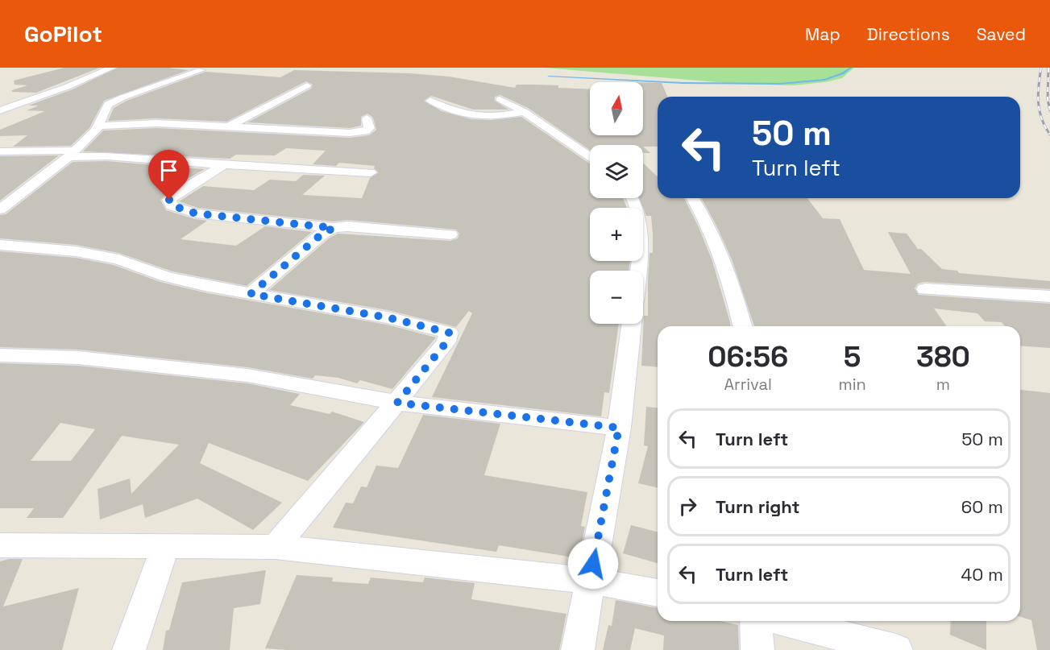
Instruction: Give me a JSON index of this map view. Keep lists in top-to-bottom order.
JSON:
{
  "north": "top",
  "page": {
    "header": "GoPilot",
    "nav": ["Map", "Directions", "Saved"],
    "map_buttons": ["+", "−"],
    "turn": ["50 m", "Turn left"],
    "eta": [
      "06:56",
      "Arrival",
      "5",
      "min",
      "380",
      "m"
    ],
    "list": [
      {
        "name": "Turn left",
        "value": "50 m"
      },
      {
        "name": "Turn right",
        "value": "60 m"
      },
      {
        "name": "Turn left",
        "value": "40 m"
      }
    ]
  }
}
